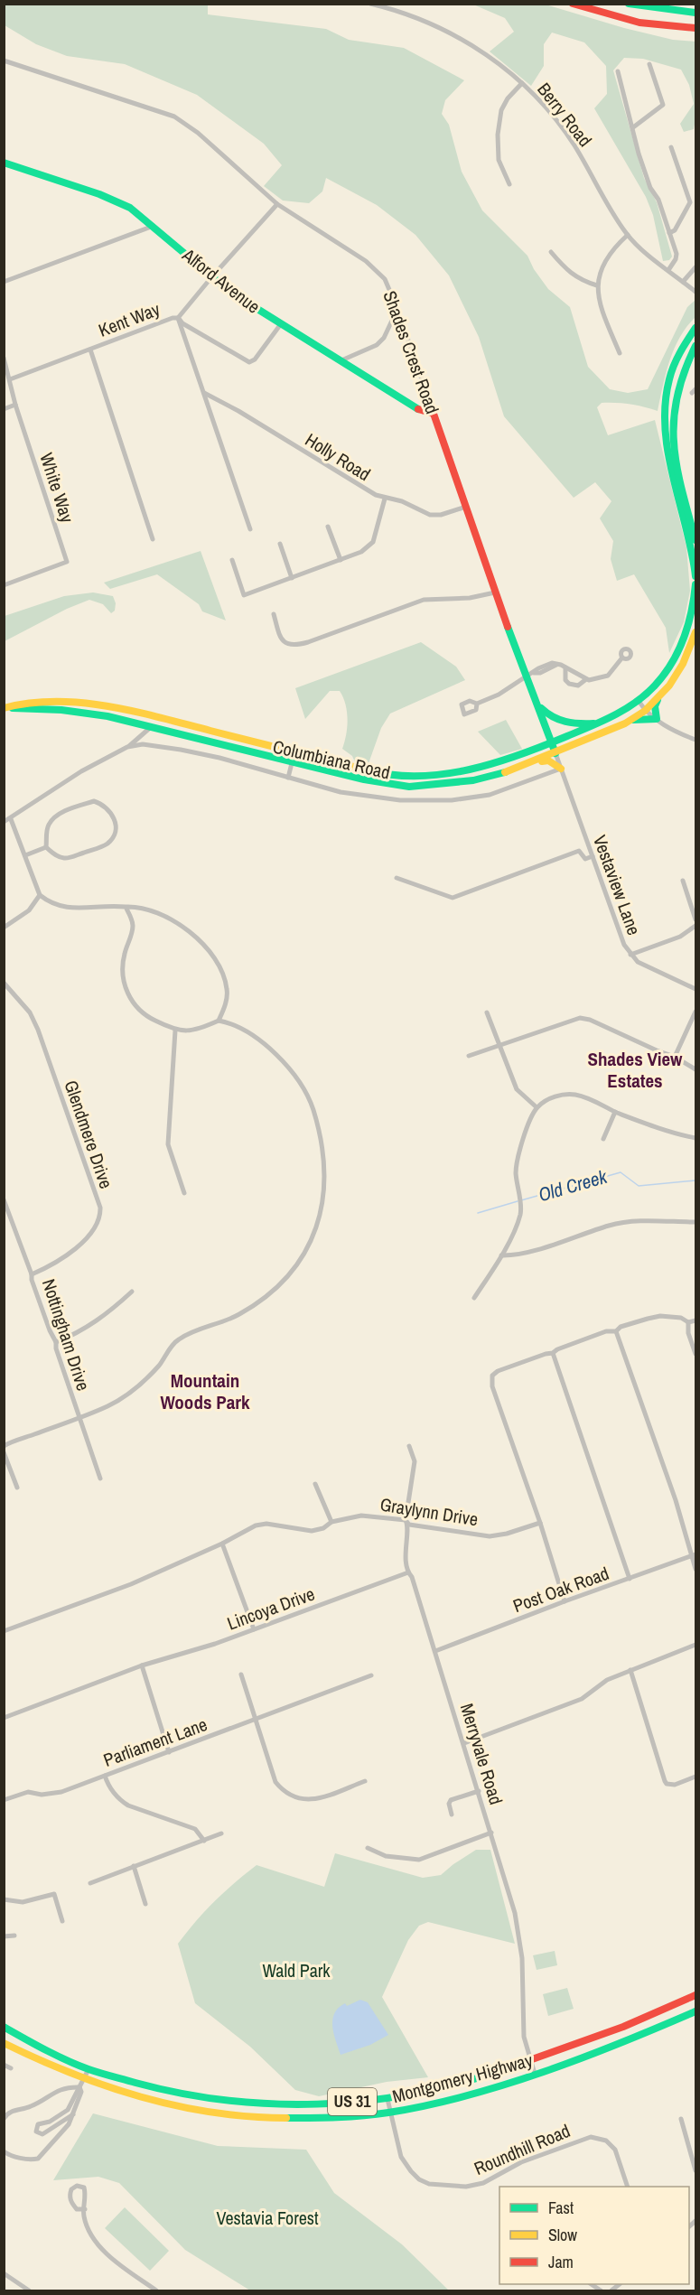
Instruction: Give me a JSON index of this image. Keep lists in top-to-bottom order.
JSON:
{
  "streets": {
    "main road": [
      "Alford Avenue",
      "Shades Crest Road",
      "Columbiana Road",
      "Montgomery Highway",
      "US 31"
    ],
    "street": [
      "Berry Road",
      "Kent Way",
      "Holly Road",
      "White Way",
      "Vestaview Lane",
      "Glendmere Drive",
      "Nottingham Drive",
      "Graylynn Drive",
      "Post Oak Road",
      "Lincoya Drive",
      "Parliament Lane",
      "Merryvale Road",
      "Roundhill Road"
    ]
  },
  "crossings": [
    ["Alford Avenue", "Kent Way"],
    ["Alford Avenue", "Shades Crest Road"],
    ["Kent Way", "Shades Crest Road"],
    ["Kent Way", "White Way"],
    ["Shades Crest Road", "Holly Road"],
    ["Shades Crest Road", "Columbiana Road"],
    ["Shades Crest Road", "Vestaview Lane"],
    ["Columbiana Road", "Vestaview Lane"],
    ["Glendmere Drive", "Nottingham Drive"],
    ["Graylynn Drive", "Merryvale Road"],
    ["Post Oak Road", "Merryvale Road"],
    ["Lincoya Drive", "Merryvale Road"],
    ["Merryvale Road", "Montgomery Highway"],
    ["Montgomery Highway", "Roundhill Road"]
  ],
  "districts": ["Shades View Estates", "Mountain Woods Park"],
  "water": ["Old Creek"],
  "parks": ["Wald Park", "Vestavia Forest"],
  "legend": ["Fast", "Slow", "Jam"]
}
